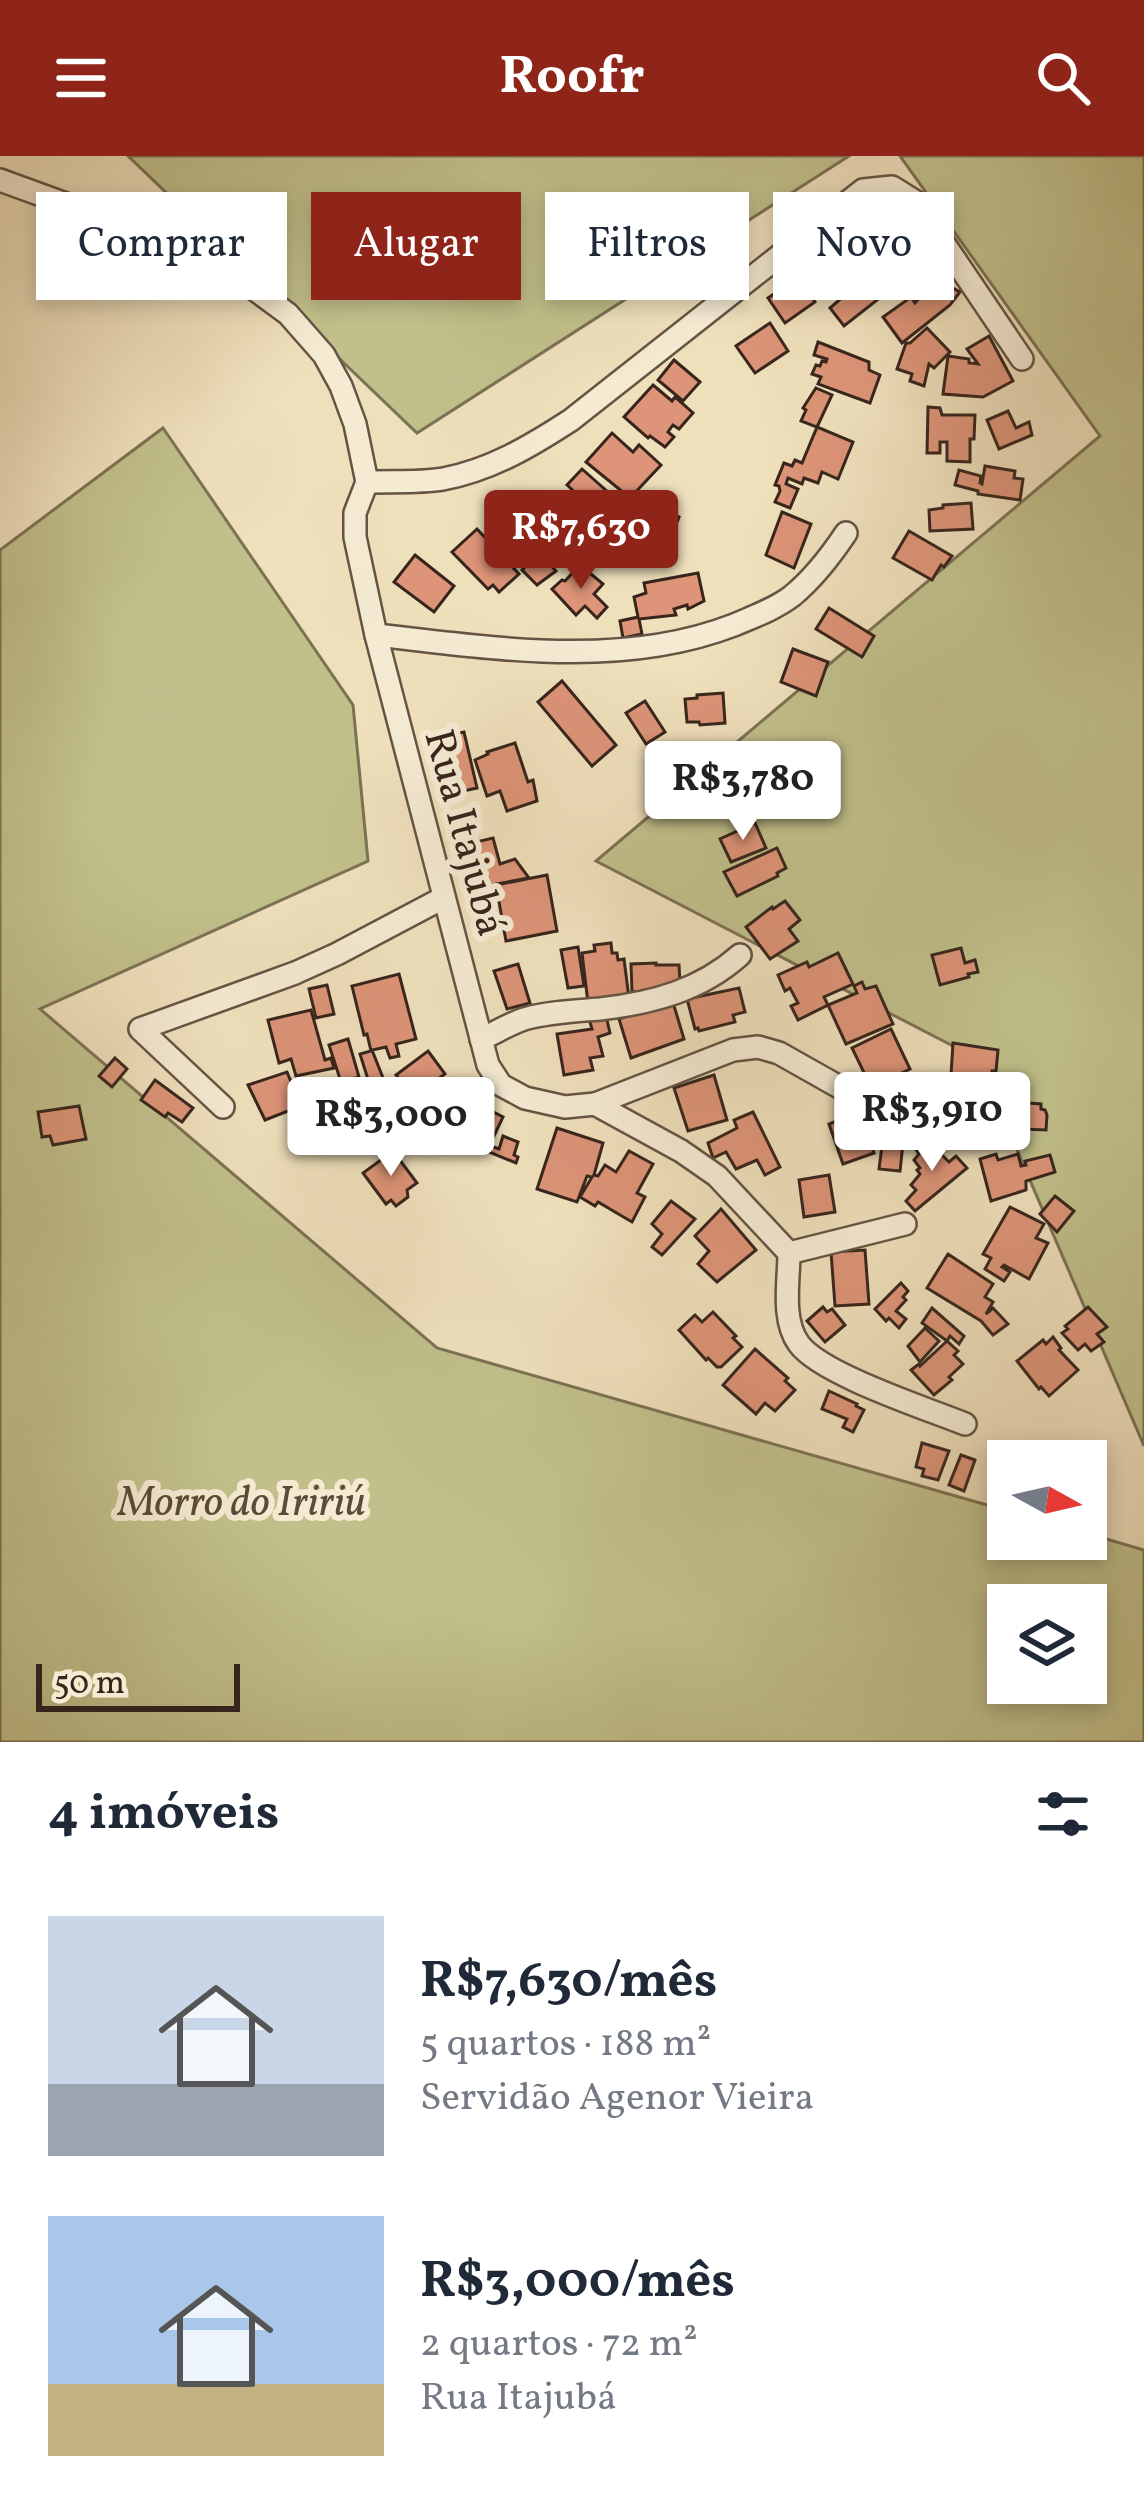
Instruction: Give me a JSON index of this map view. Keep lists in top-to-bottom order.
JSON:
{
  "streets": {
    "street": ["Rua Itajubá"]
  },
  "parks": ["Morro do Iririú"],
  "scale_bar": "50 m",
  "north": "right",
  "page": {
    "header": "Roofr",
    "chip": [
      "Comprar",
      "Alugar",
      "Filtros",
      "Novo"
    ],
    "price": [
      "R$7,630",
      "R$3,780",
      "R$3,910",
      "R$3,000"
    ],
    "scale": "50 m",
    "heading": "4 imóveis",
    "list": [
      {
        "name": "R$7,630/mês",
        "note": "5 quartos · 188 m² · Servidão Agenor Vieira"
      },
      {
        "name": "R$3,000/mês",
        "note": "2 quartos · 72 m² · Rua Itajubá"
      }
    ]
  }
}
